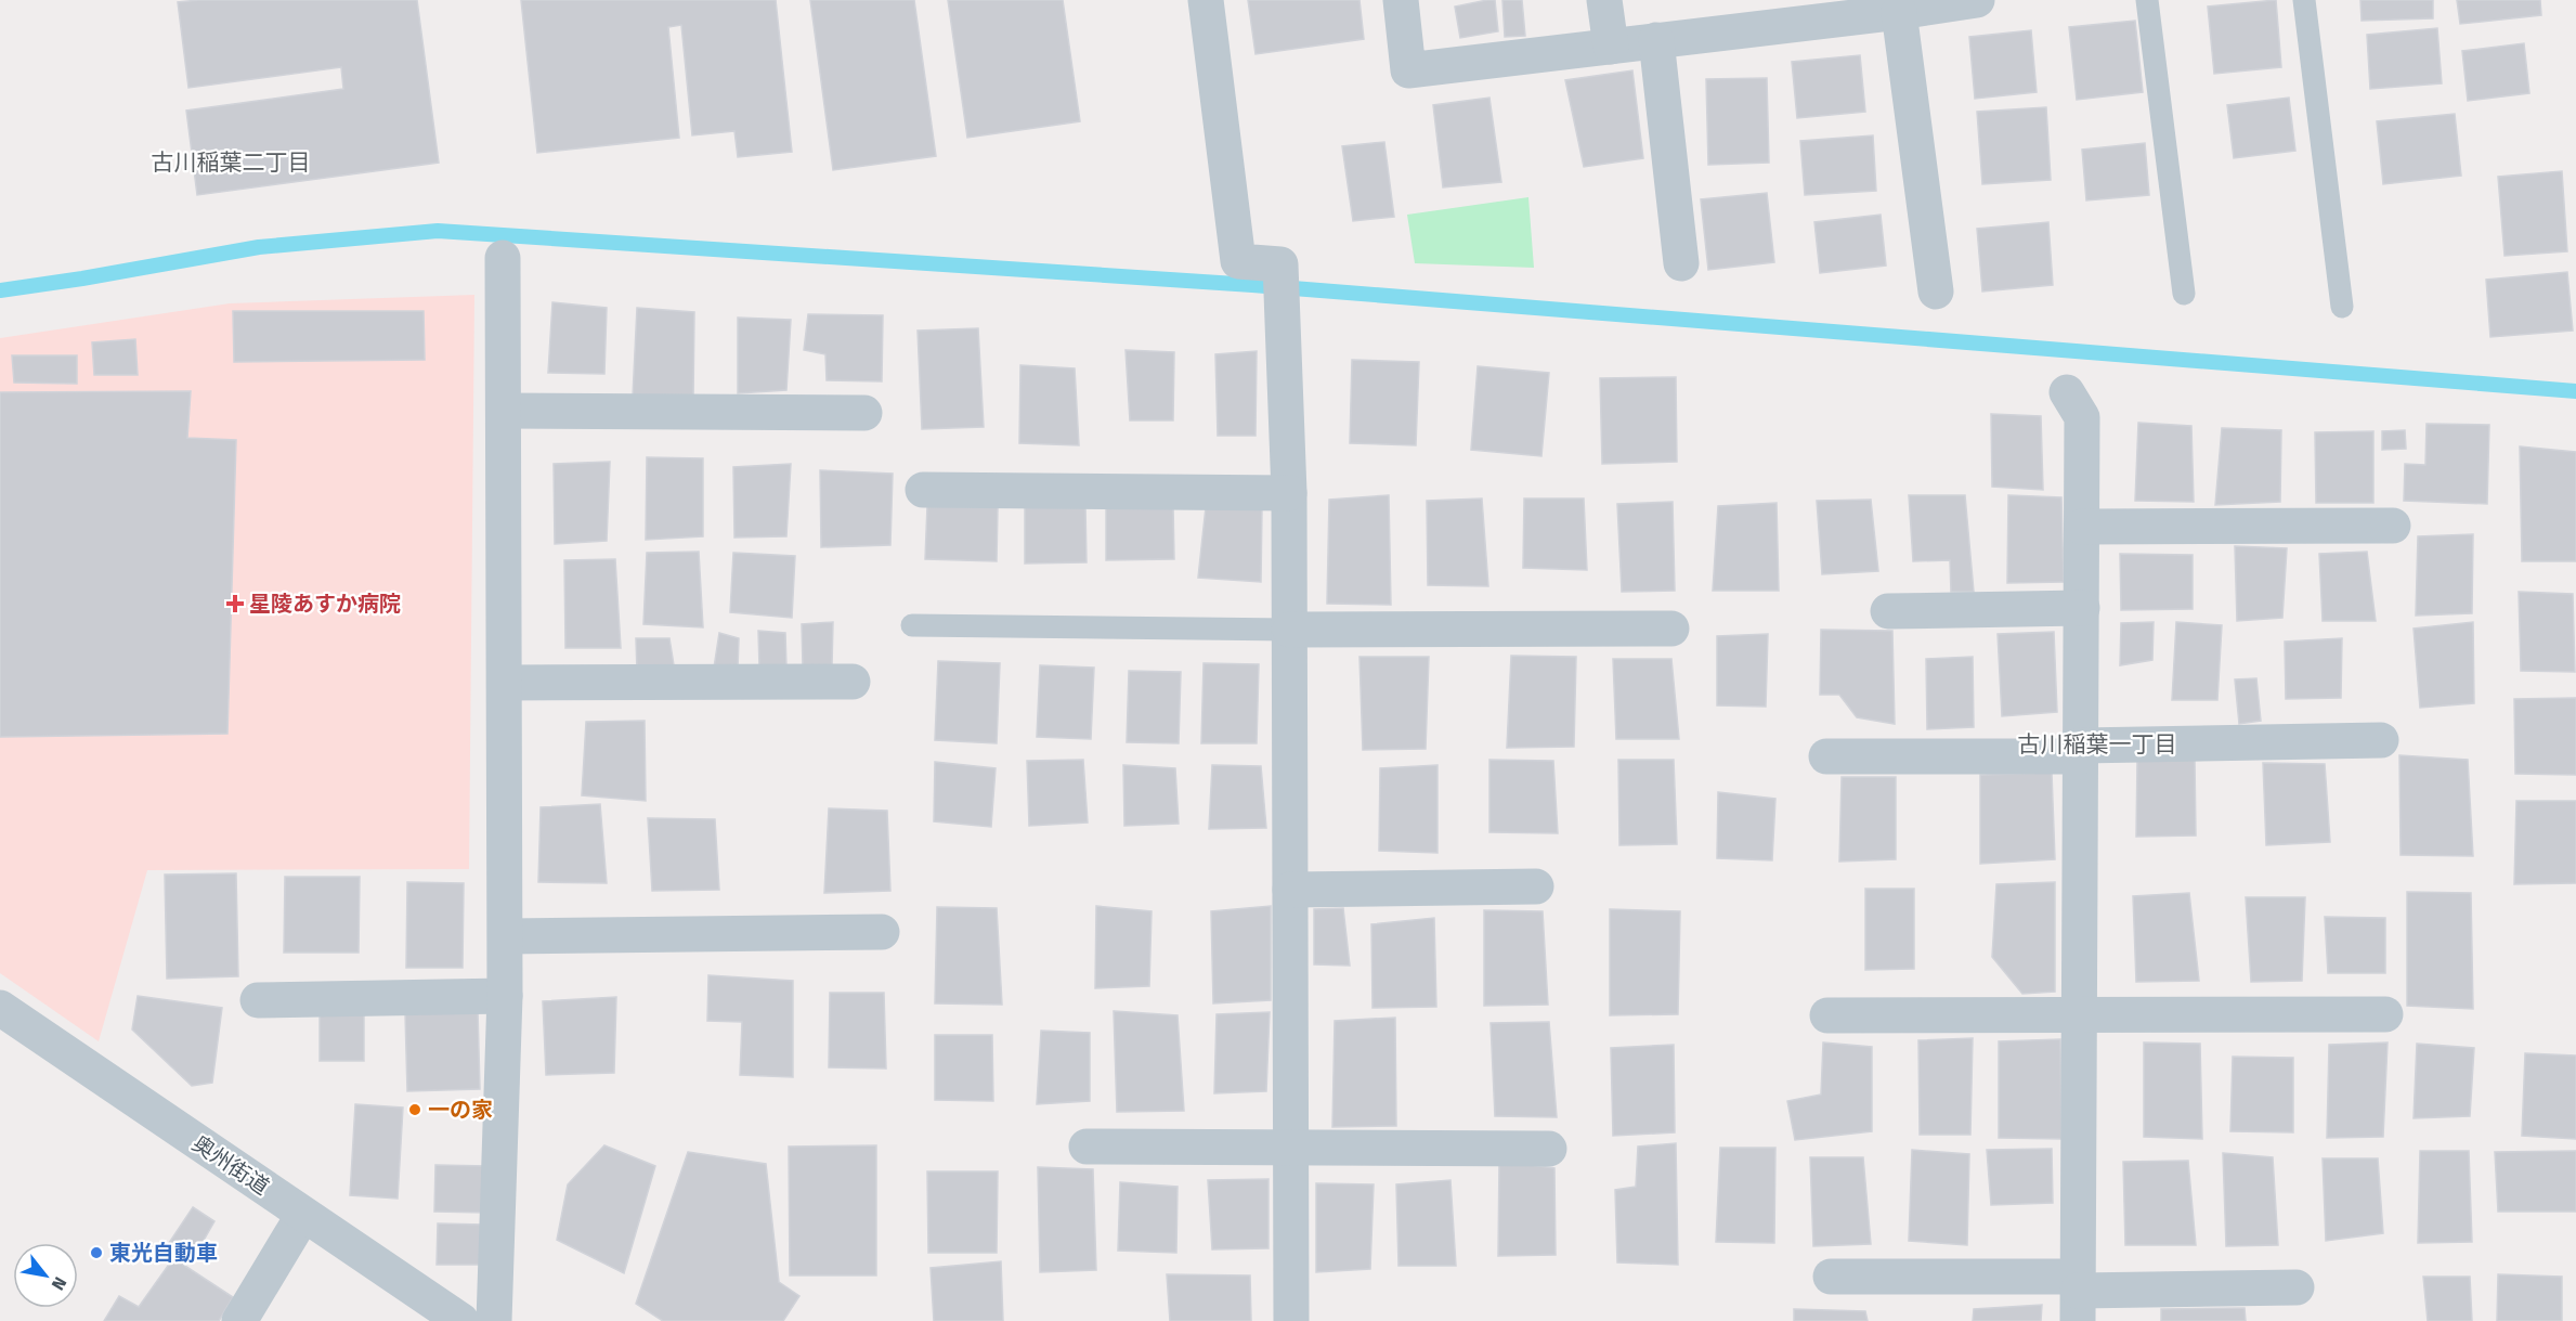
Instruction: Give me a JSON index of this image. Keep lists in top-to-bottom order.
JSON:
{
  "streets": {
    "street": ["奥州街道"]
  },
  "districts": ["古川稲葉二丁目", "古川稲葉一丁目"],
  "places": {
    "health": ["星陵あすか病院"],
    "other": ["一の家", "東光自動車"]
  },
  "north": "bottom right"
}
